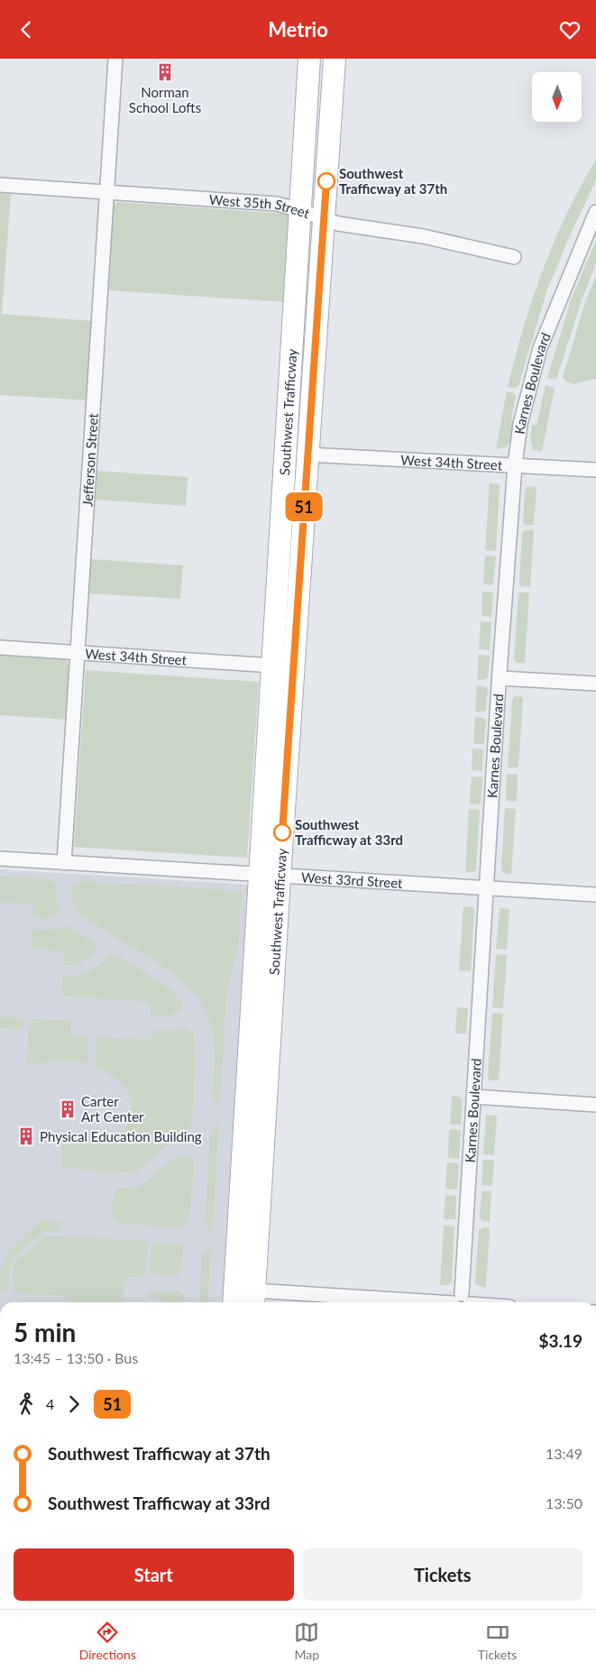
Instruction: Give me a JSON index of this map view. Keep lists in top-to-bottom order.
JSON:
{
  "streets": {
    "main road": ["Southwest Trafficway"],
    "street": [
      "West 35th Street",
      "Karnes Boulevard",
      "Jefferson Street",
      "West 34th Street",
      "West 33rd Street"
    ]
  },
  "crossings": [
    ["West 35th Street", "Southwest Trafficway"],
    ["West 35th Street", "Jefferson Street"],
    ["Karnes Boulevard", "West 34th Street"],
    ["Karnes Boulevard", "West 33rd Street"],
    ["Southwest Trafficway", "West 34th Street"],
    ["Southwest Trafficway", "West 33rd Street"],
    ["Jefferson Street", "West 34th Street"],
    ["Jefferson Street", "West 33rd Street"]
  ],
  "places": {
    "building": ["Norman School Lofts", "Carter Art Center", "Physical Education Building"],
    "other": ["Southwest Trafficway at 37th", "Southwest Trafficway at 33rd"]
  },
  "lines": ["bus line 51"],
  "north": "bottom",
  "page": {
    "header": "Metrio",
    "on_map": "51",
    "heading": ["5 min", "13:45 – 13:50 · Bus", "$3.19"],
    "legs": ["4", "51"],
    "list": [
      {
        "name": "Southwest Trafficway at 37th",
        "value": "13:49"
      },
      {
        "name": "Southwest Trafficway at 33rd",
        "value": "13:50"
      }
    ],
    "buttons": ["Start", "Tickets"],
    "tabs": ["Directions", "Map", "Tickets"]
  }
}
